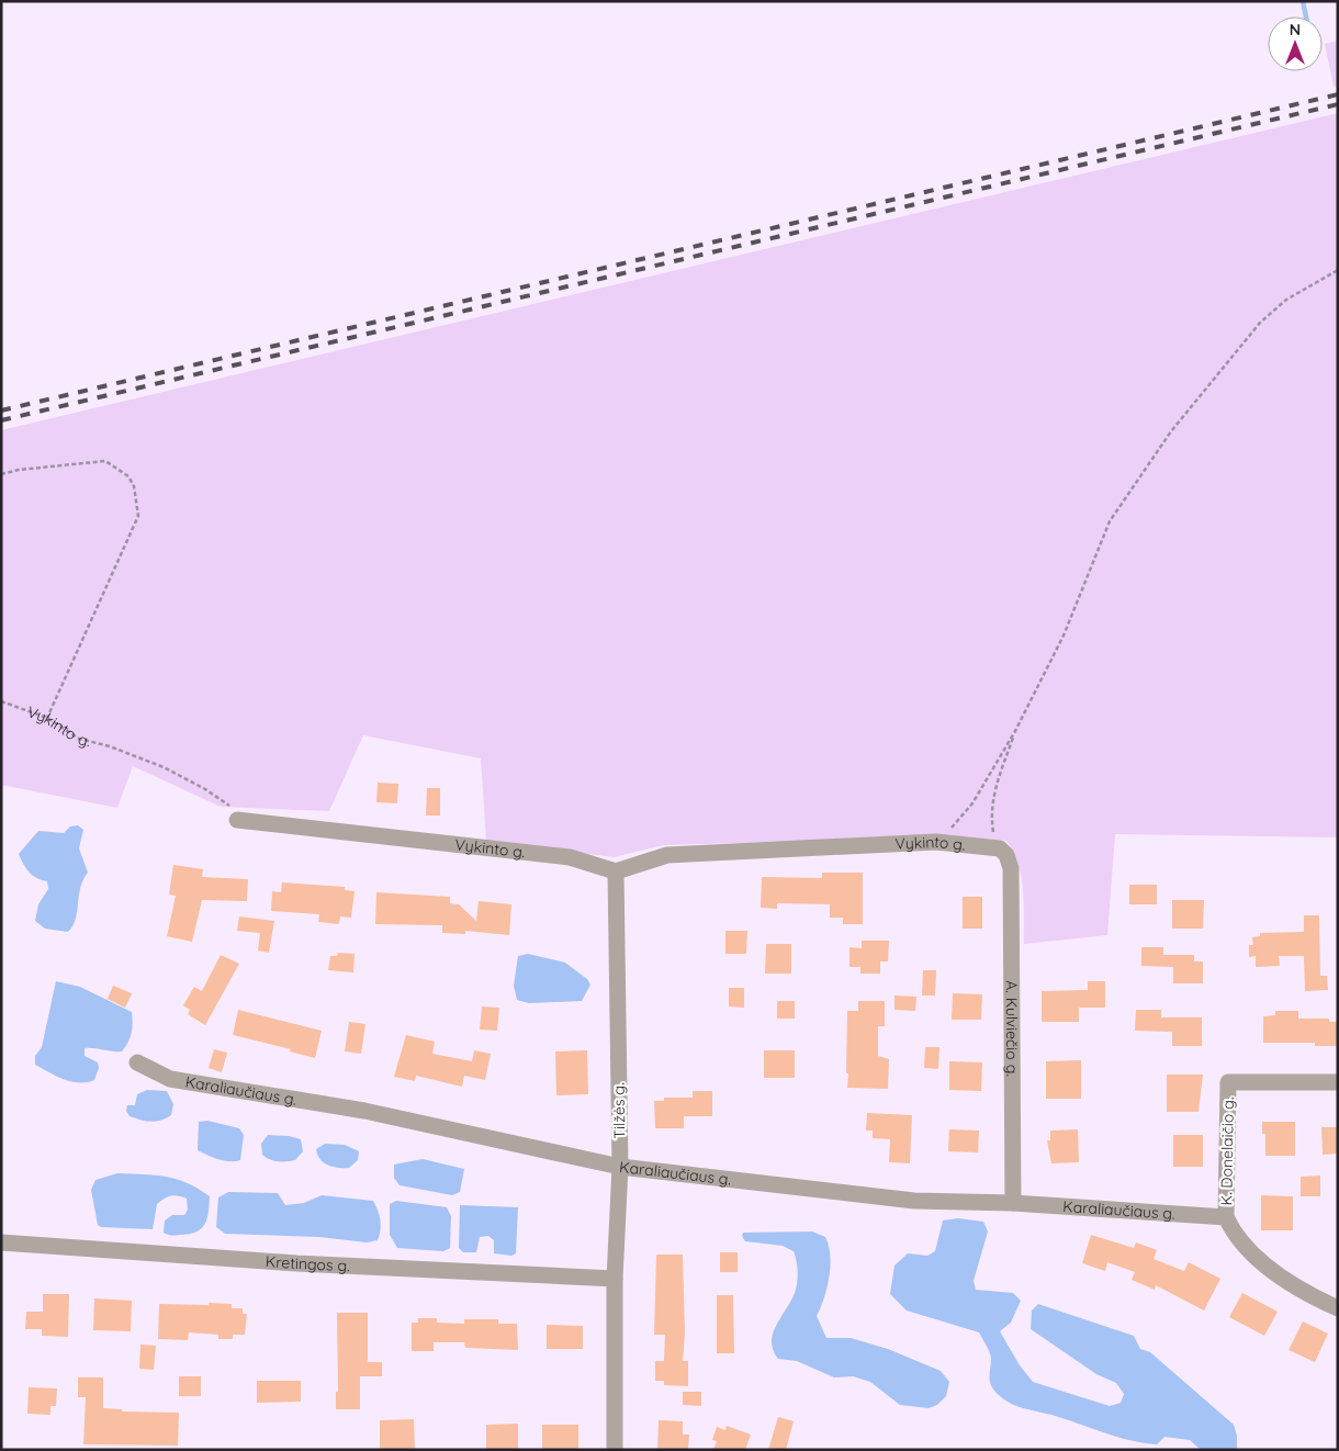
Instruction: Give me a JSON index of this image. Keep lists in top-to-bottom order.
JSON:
{
  "streets": {
    "street": [
      "Vykinto g.",
      "A. Kulviečio g.",
      "Karaliaučiaus g.",
      "Tilžės g.",
      "K. Donelaičio g.",
      "Kretingos g."
    ]
  },
  "crossings": [
    ["Vykinto g.", "A. Kulviečio g."],
    ["Vykinto g.", "Tilžės g."],
    ["A. Kulviečio g.", "Karaliaučiaus g."],
    ["Karaliaučiaus g.", "Tilžės g."],
    ["Karaliaučiaus g.", "K. Donelaičio g."],
    ["Tilžės g.", "Kretingos g."]
  ],
  "north": "top"
}
